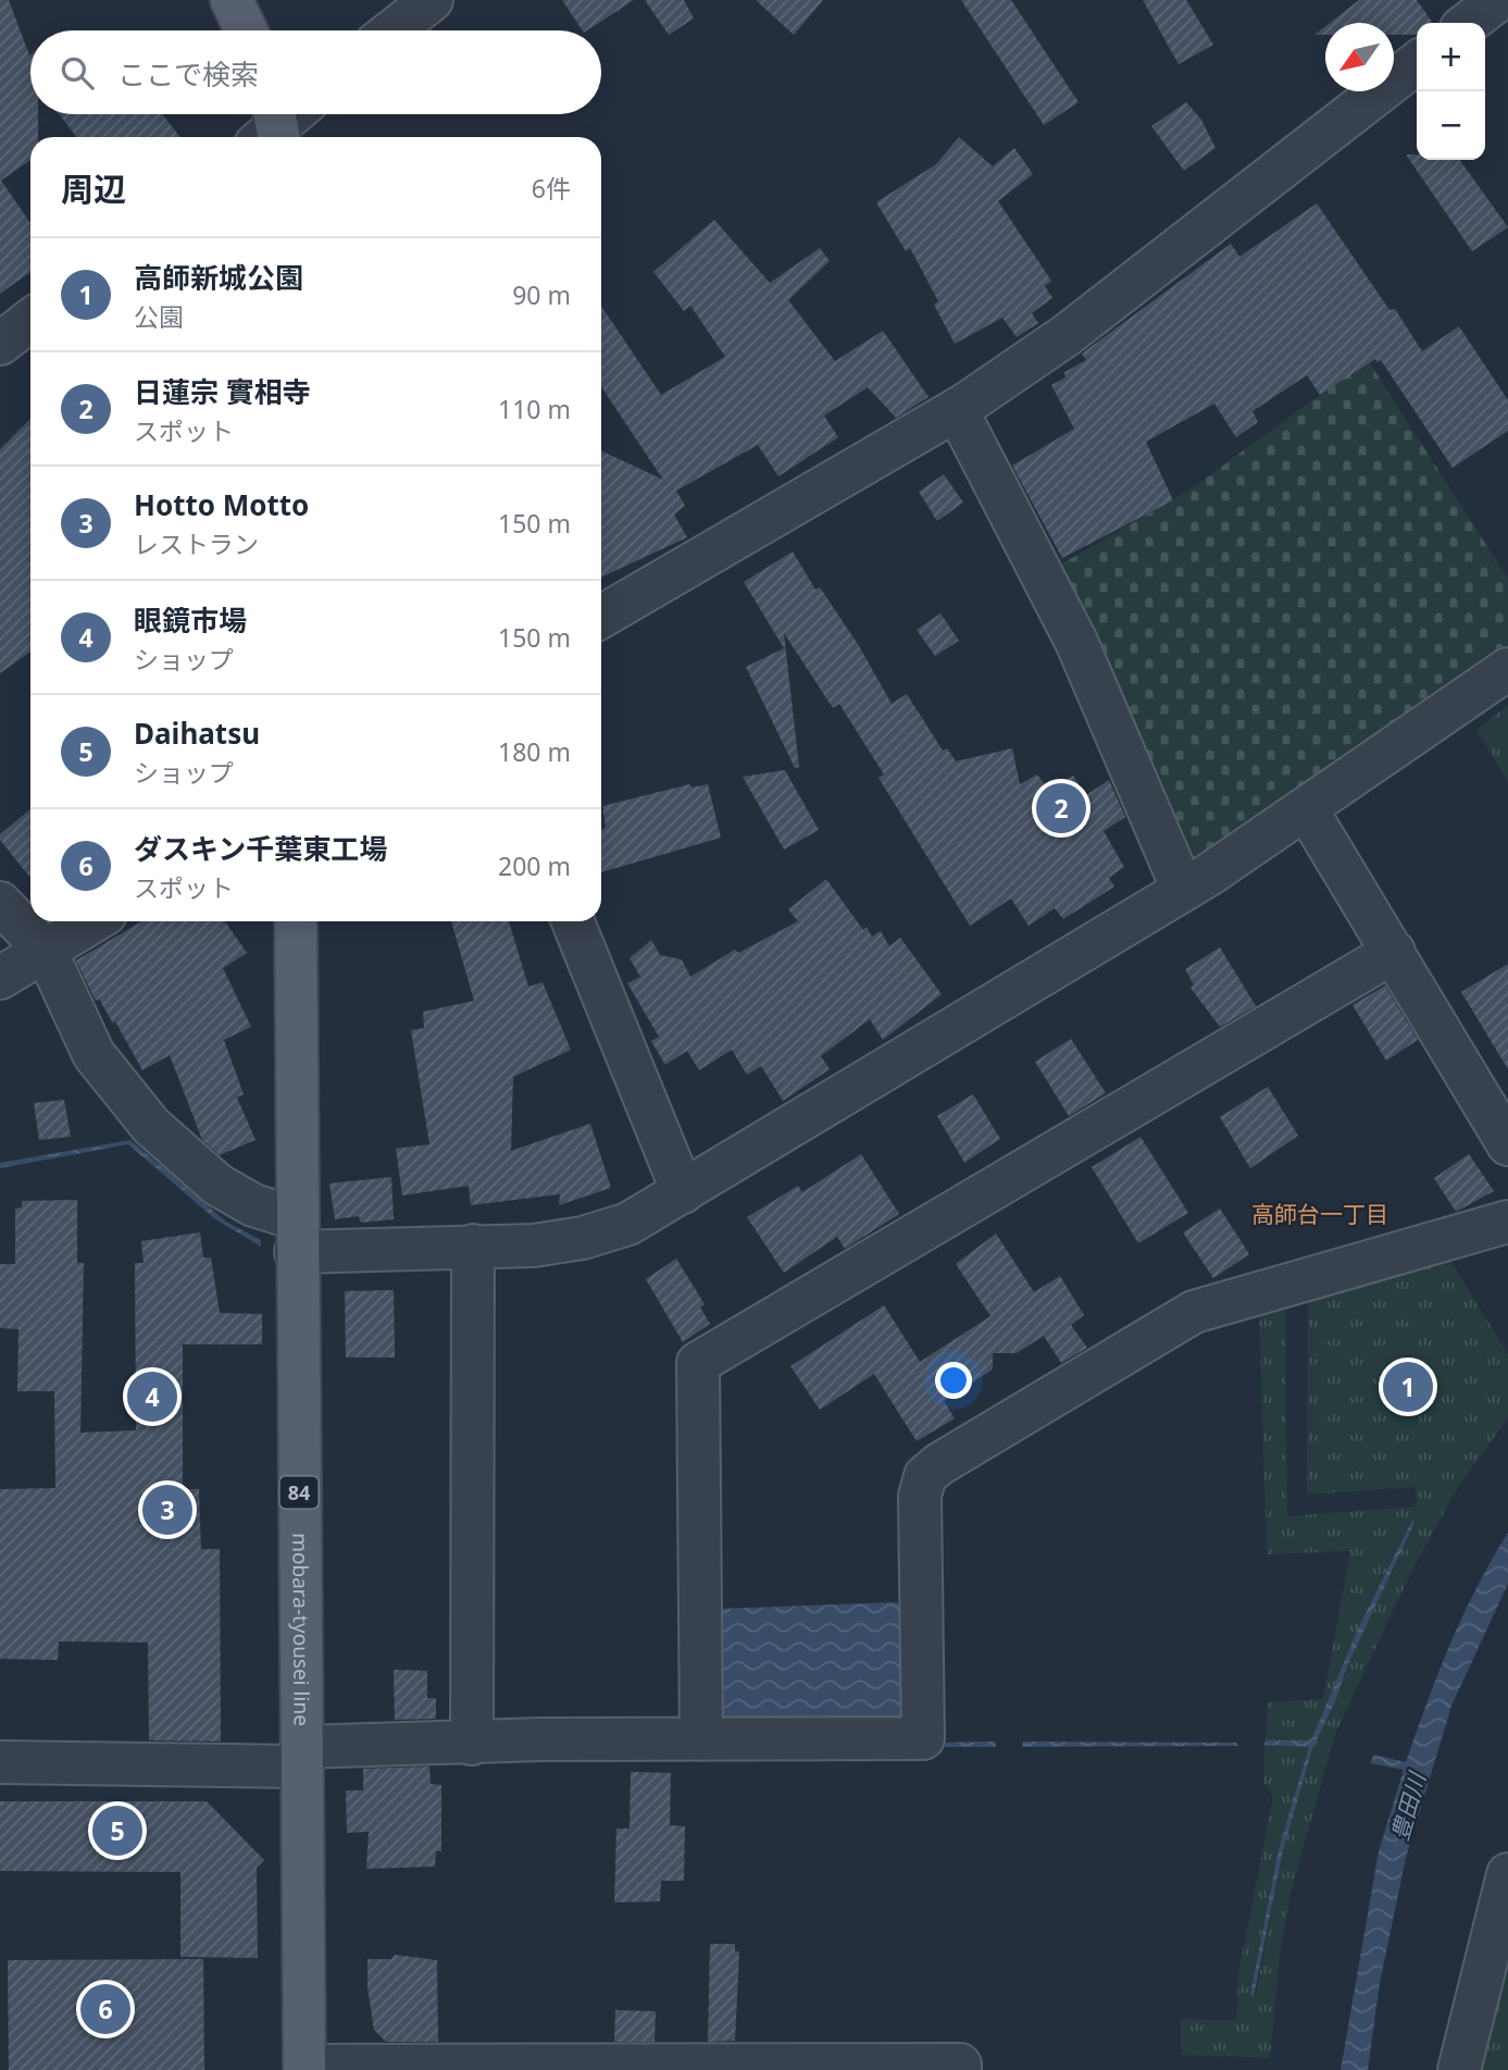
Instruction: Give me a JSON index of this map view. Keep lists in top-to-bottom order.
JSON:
{
  "streets": {
    "main road": ["84", "mobara-tyousei line"]
  },
  "districts": ["高師台一丁目"],
  "water": ["豊田川"],
  "north": "bottom left",
  "page": {
    "map_buttons": ["+", "−"],
    "search": "ここで検索",
    "heading": ["周辺", "6件"],
    "list": [
      {
        "mark": "1",
        "name": "高師新城公園",
        "note": "公園",
        "value": "90 m"
      },
      {
        "mark": "2",
        "name": "日蓮宗 實相寺",
        "note": "スポット",
        "value": "110 m"
      },
      {
        "mark": "3",
        "name": "Hotto Motto",
        "note": "レストラン",
        "value": "150 m"
      },
      {
        "mark": "4",
        "name": "眼鏡市場",
        "note": "ショップ",
        "value": "150 m"
      },
      {
        "mark": "5",
        "name": "Daihatsu",
        "note": "ショップ",
        "value": "180 m"
      },
      {
        "mark": "6",
        "name": "ダスキン千葉東工場",
        "note": "スポット",
        "value": "200 m"
      }
    ],
    "pins": [
      "2",
      "1",
      "4",
      "3",
      "5",
      "6"
    ]
  }
}
